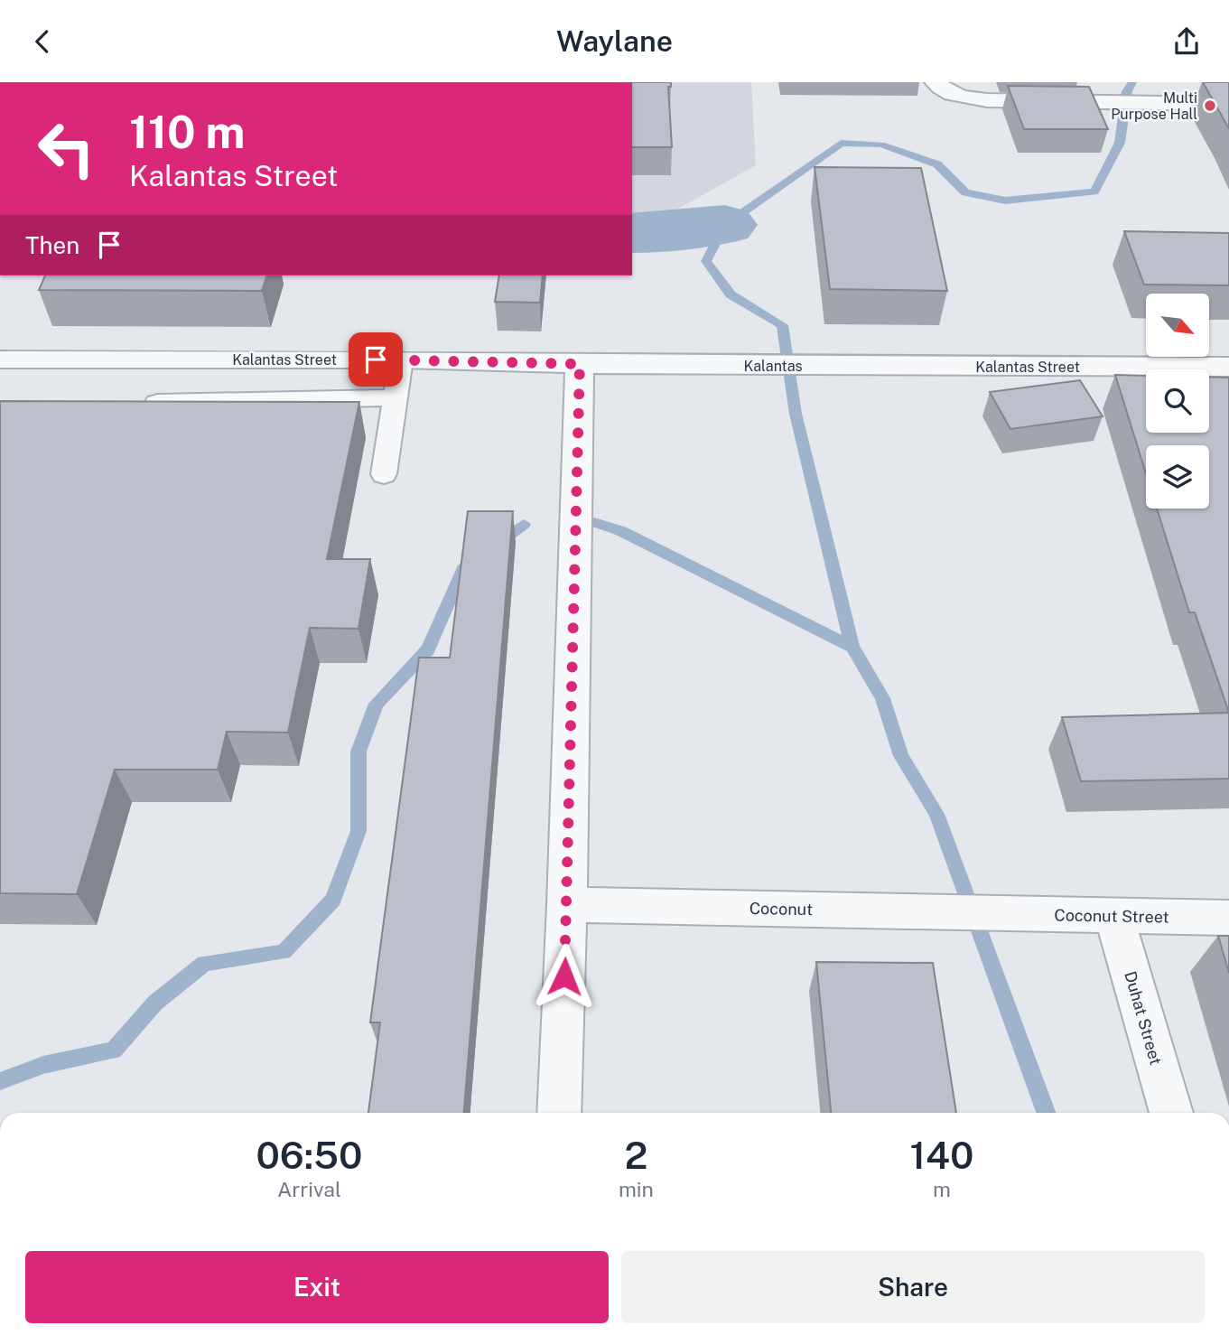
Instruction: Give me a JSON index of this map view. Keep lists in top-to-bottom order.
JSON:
{
  "streets": {
    "street": [
      "Kalantas Street",
      "Kalantas",
      "Coconut",
      "Coconut Street",
      "Duhat Street"
    ]
  },
  "crossings": [
    ["Kalantas Street", "Kalantas"],
    ["Coconut", "Coconut Street"],
    ["Coconut Street", "Duhat Street"]
  ],
  "places": ["Multi Purpose Hall"],
  "north": "bottom right",
  "page": {
    "header": "Waylane",
    "turn": ["110 m", "Kalantas Street"],
    "then": "Then",
    "eta": [
      "06:50",
      "Arrival",
      "2",
      "min",
      "140",
      "m"
    ],
    "buttons": ["Exit", "Share"]
  }
}
